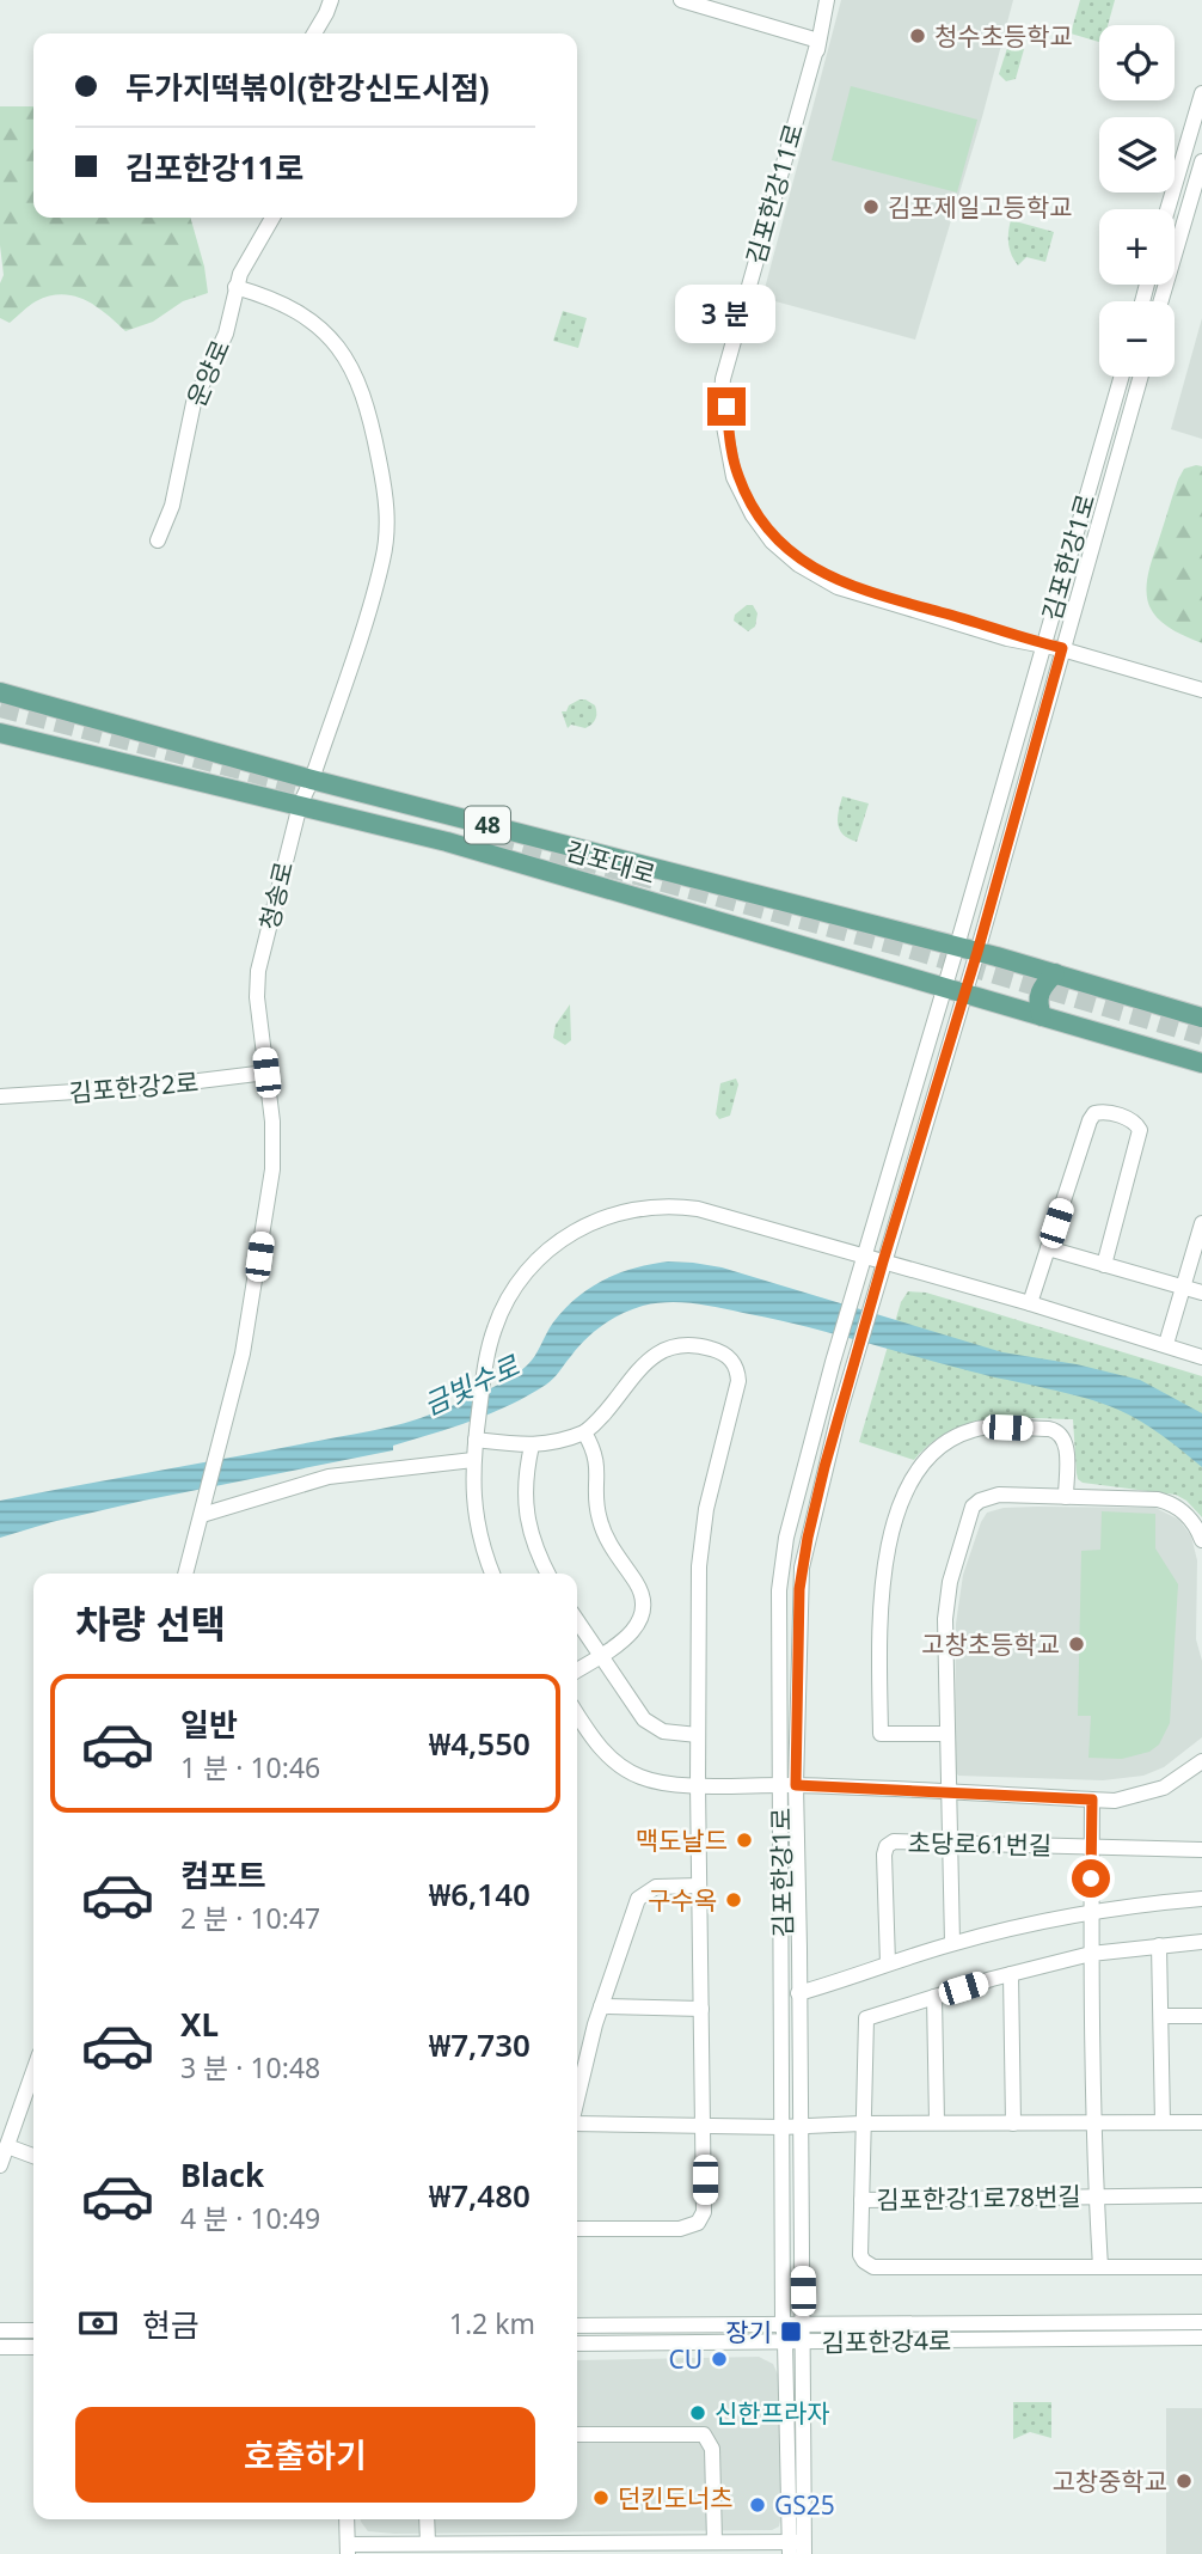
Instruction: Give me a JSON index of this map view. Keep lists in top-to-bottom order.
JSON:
{
  "streets": {
    "main road": ["48", "김포대로"],
    "street": [
      "김포한강11로",
      "운양로",
      "김포한강1로",
      "청송로",
      "김포한강2로",
      "초당로61번길",
      "김포한강1로78번길",
      "김포한강4로"
    ]
  },
  "crossings": [
    ["김포한강11로", "김포한강1로"],
    ["운양로", "청송로"],
    ["김포한강1로", "김포대로"],
    ["김포한강1로", "김포한강4로"],
    ["김포대로", "청송로"],
    ["청송로", "김포한강2로"],
    ["초당로61번길", "김포한강1로78번길"]
  ],
  "water": ["금빛수로"],
  "places": {
    "other": [
      "청수초등학교",
      "김포제일고등학교",
      "고창초등학교",
      "맥도날드",
      "구수옥",
      "CU",
      "신한프라자",
      "고창중학교",
      "던킨도너츠",
      "GS25"
    ],
    "transit": ["장기"]
  },
  "page": {
    "map_buttons": ["+", "−"],
    "banner": ["두가지떡볶이(한강신도시점)", "김포한강11로"],
    "bubble": "3 분",
    "heading": "차량 선택",
    "list": [
      {
        "name": "일반",
        "note": "1 분 · 10:46",
        "value": "₩4,550"
      },
      {
        "name": "컴포트",
        "note": "2 분 · 10:47",
        "value": "₩6,140"
      },
      {
        "name": "XL",
        "note": "3 분 · 10:48",
        "value": "₩7,730"
      },
      {
        "name": "Black",
        "note": "4 분 · 10:49",
        "value": "₩7,480"
      }
    ],
    "pay": ["현금", "1.2 km"],
    "buttons": "호출하기"
  }
}
